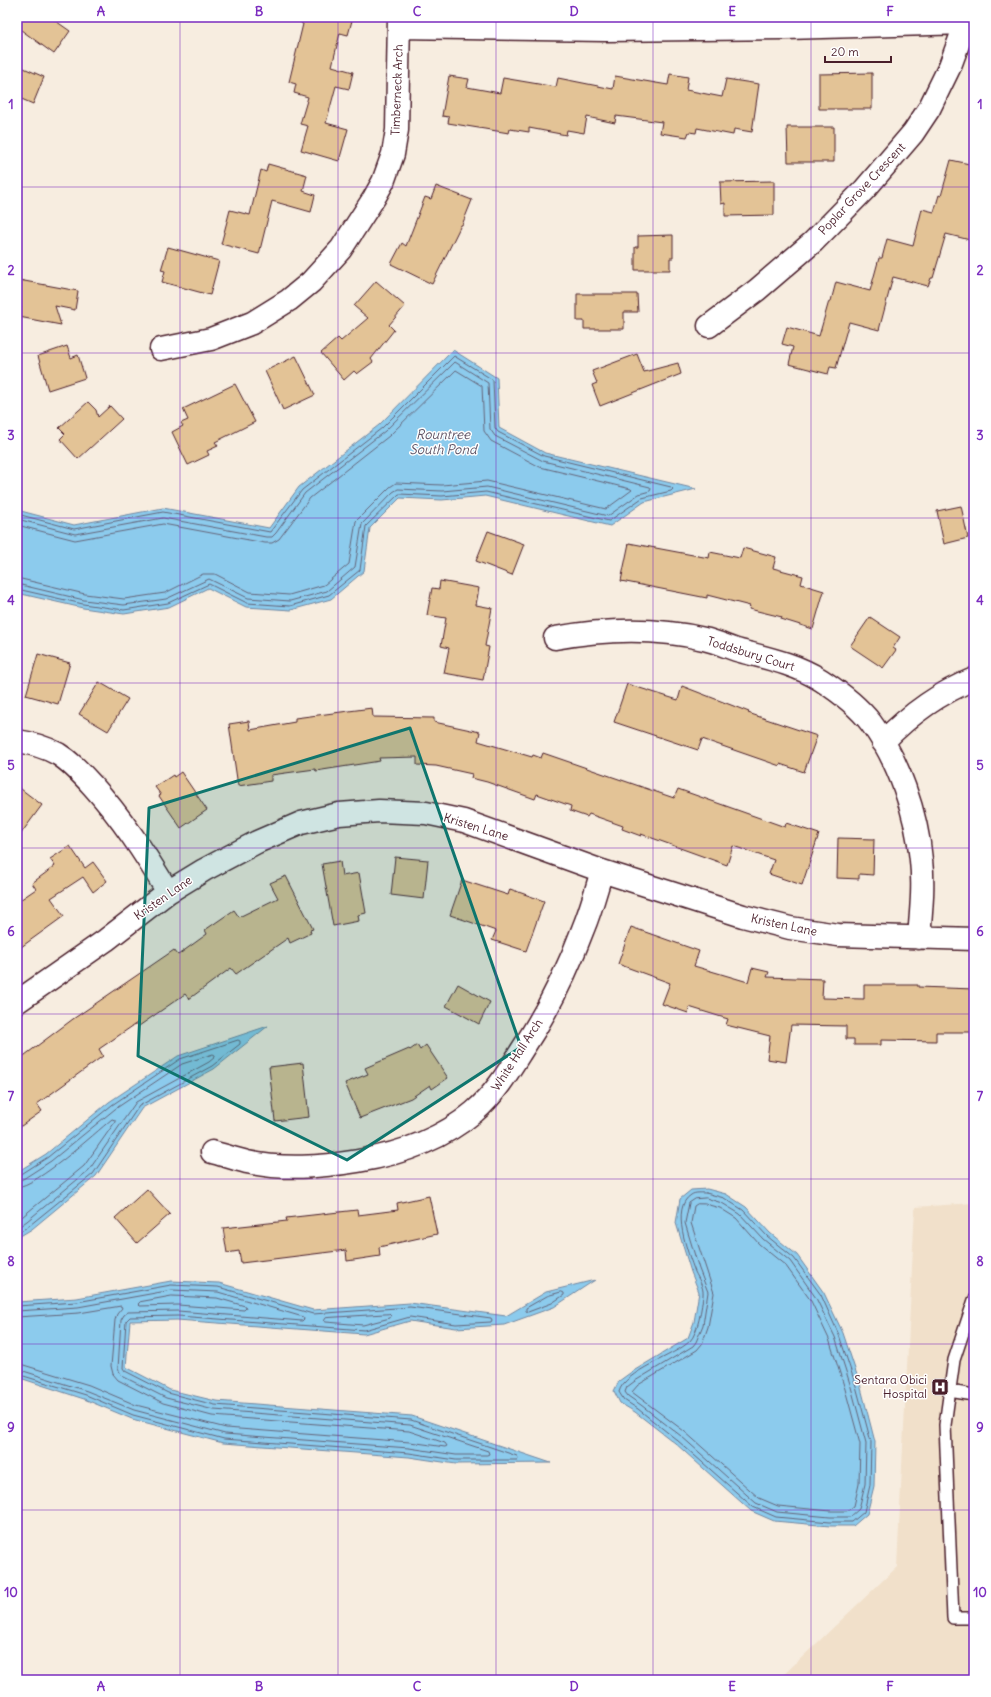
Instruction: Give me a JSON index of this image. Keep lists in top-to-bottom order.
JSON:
{
  "streets": {
    "street": [
      "Timberneck Arch",
      "Poplar Grove Crescent",
      "Toddsbury Court",
      "Kristen Lane",
      "White Hall Arch"
    ]
  },
  "crossings": [
    ["Toddsbury Court", "Kristen Lane"],
    ["Kristen Lane", "White Hall Arch"]
  ],
  "water": ["Rountree South Pond"],
  "places": {
    "hospital": ["Sentara Obici Hospital"]
  },
  "scale_bar": "20 m",
  "grid": {
    "columns": [
      "A",
      "B",
      "C",
      "D",
      "E",
      "F"
    ],
    "rows": [
      "1",
      "2",
      "3",
      "4",
      "5",
      "6",
      "7",
      "8",
      "9",
      "10"
    ]
  }
}
